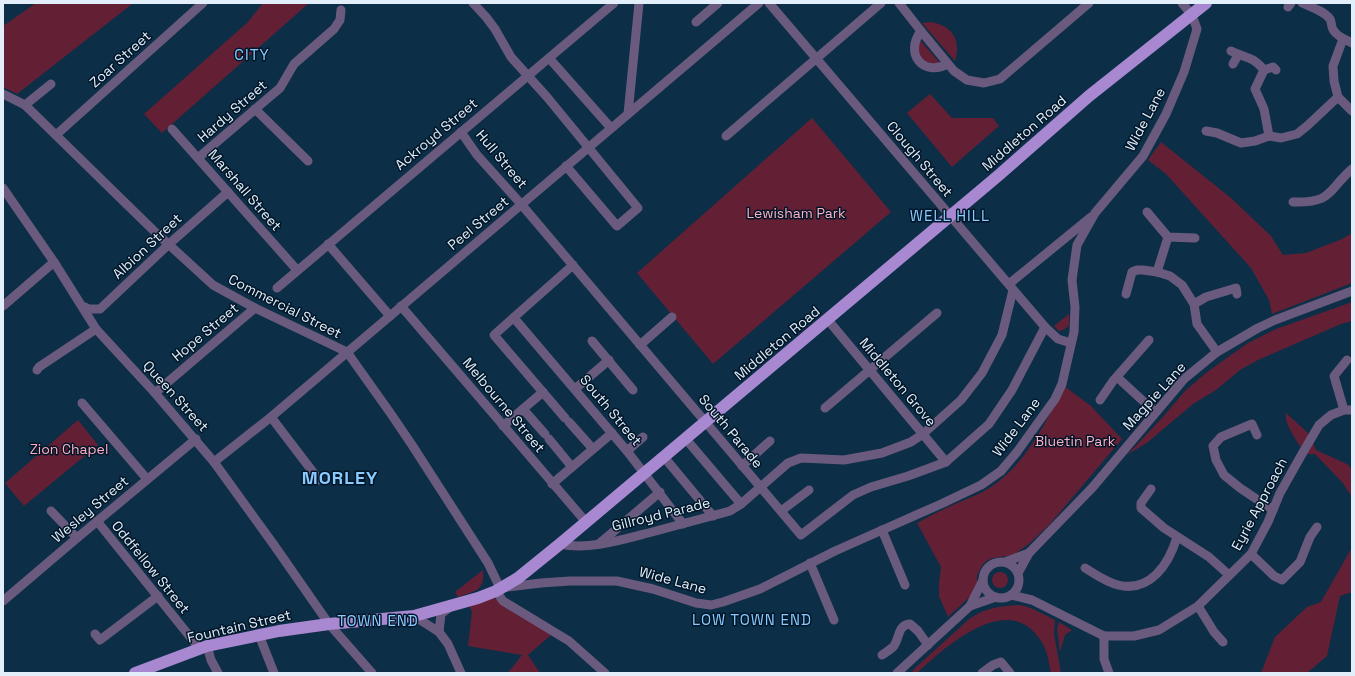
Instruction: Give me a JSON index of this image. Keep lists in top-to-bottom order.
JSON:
{
  "streets": {
    "main road": ["Middleton Road", "Fountain Street"],
    "street": [
      "Zoar Street",
      "Hardy Street",
      "Wide Lane",
      "Ackroyd Street",
      "Hull Street",
      "Clough Street",
      "Marshall Street",
      "Peel Street",
      "Albion Street",
      "Commercial Street",
      "Hope Street",
      "Middleton Grove",
      "Queen Street",
      "Magpie Lane",
      "Melbourne Street",
      "South Street",
      "South Parade",
      "Eyrie Approach",
      "Wesley Street",
      "Gillroyd Parade",
      "Oddfellow Street"
    ]
  },
  "crossings": [
    ["Zoar Street", "Commercial Street"],
    ["Hardy Street", "Marshall Street"],
    ["Wide Lane", "Middleton Road"],
    ["Wide Lane", "Clough Street"],
    ["Wide Lane", "Commercial Street"],
    ["Middleton Road", "Clough Street"],
    ["Middleton Road", "Commercial Street"],
    ["Middleton Road", "Middleton Grove"],
    ["Middleton Road", "Queen Street"],
    ["Middleton Road", "Melbourne Street"],
    ["Middleton Road", "South Street"],
    ["Middleton Road", "South Parade"],
    ["Middleton Road", "Gillroyd Parade"],
    ["Middleton Road", "Fountain Street"],
    ["Ackroyd Street", "Hull Street"],
    ["Ackroyd Street", "Marshall Street"],
    ["Hull Street", "Peel Street"],
    ["Hull Street", "South Parade"],
    ["Clough Street", "Gillroyd Parade"],
    ["Marshall Street", "Albion Street"],
    ["Peel Street", "Commercial Street"],
    ["Peel Street", "Queen Street"],
    ["Peel Street", "Melbourne Street"],
    ["Peel Street", "South Parade"],
    ["Albion Street", "Commercial Street"],
    ["Albion Street", "Queen Street"],
    ["Commercial Street", "Hope Street"],
    ["Hope Street", "Queen Street"],
    ["Middleton Grove", "South Parade"],
    ["Middleton Grove", "Gillroyd Parade"],
    ["Queen Street", "Wesley Street"],
    ["Queen Street", "Fountain Street"],
    ["Magpie Lane", "Eyrie Approach"],
    ["South Street", "Gillroyd Parade"],
    ["South Parade", "Gillroyd Parade"],
    ["Wesley Street", "Oddfellow Street"],
    ["Oddfellow Street", "Fountain Street"]
  ],
  "districts": [
    "CITY",
    "WELL HILL",
    "MORLEY",
    "LOW TOWN END",
    "TOWN END"
  ],
  "parks": ["Lewisham Park", "Bluetin Park", "Zion Chapel"]
}
